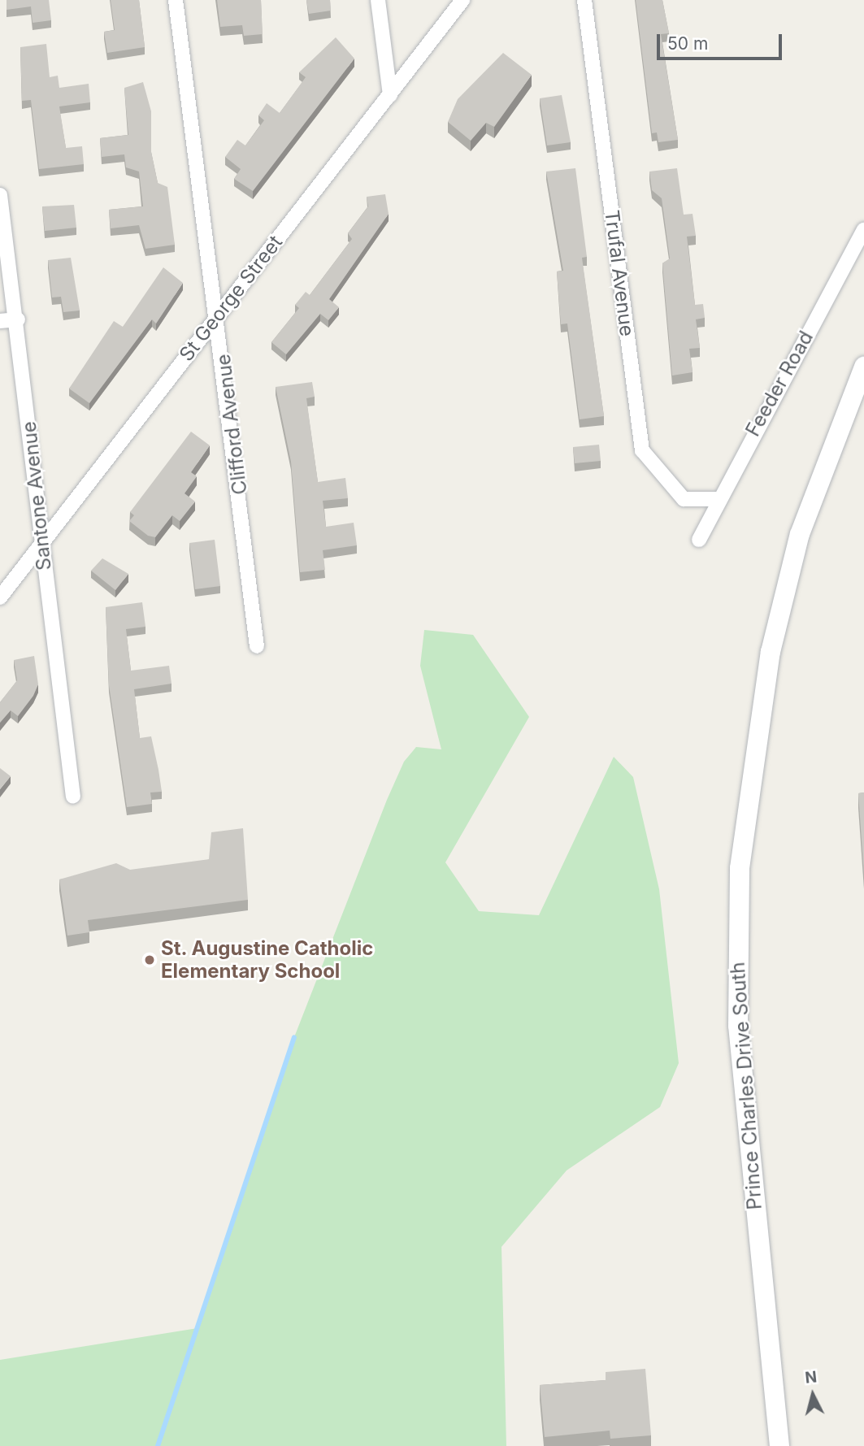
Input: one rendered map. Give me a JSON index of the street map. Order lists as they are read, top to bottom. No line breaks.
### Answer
{"streets":{"main road":["Prince Charles Drive South"],"street":["Trufal Avenue","St George Street","Feeder Road","Clifford Avenue","Santone Avenue"]},"crossings":[["Trufal Avenue","Feeder Road"],["St George Street","Clifford Avenue"],["St George Street","Santone Avenue"]],"places":["St. Augustine Catholic Elementary School"],"scale_bar":"50 m","north":"top"}
